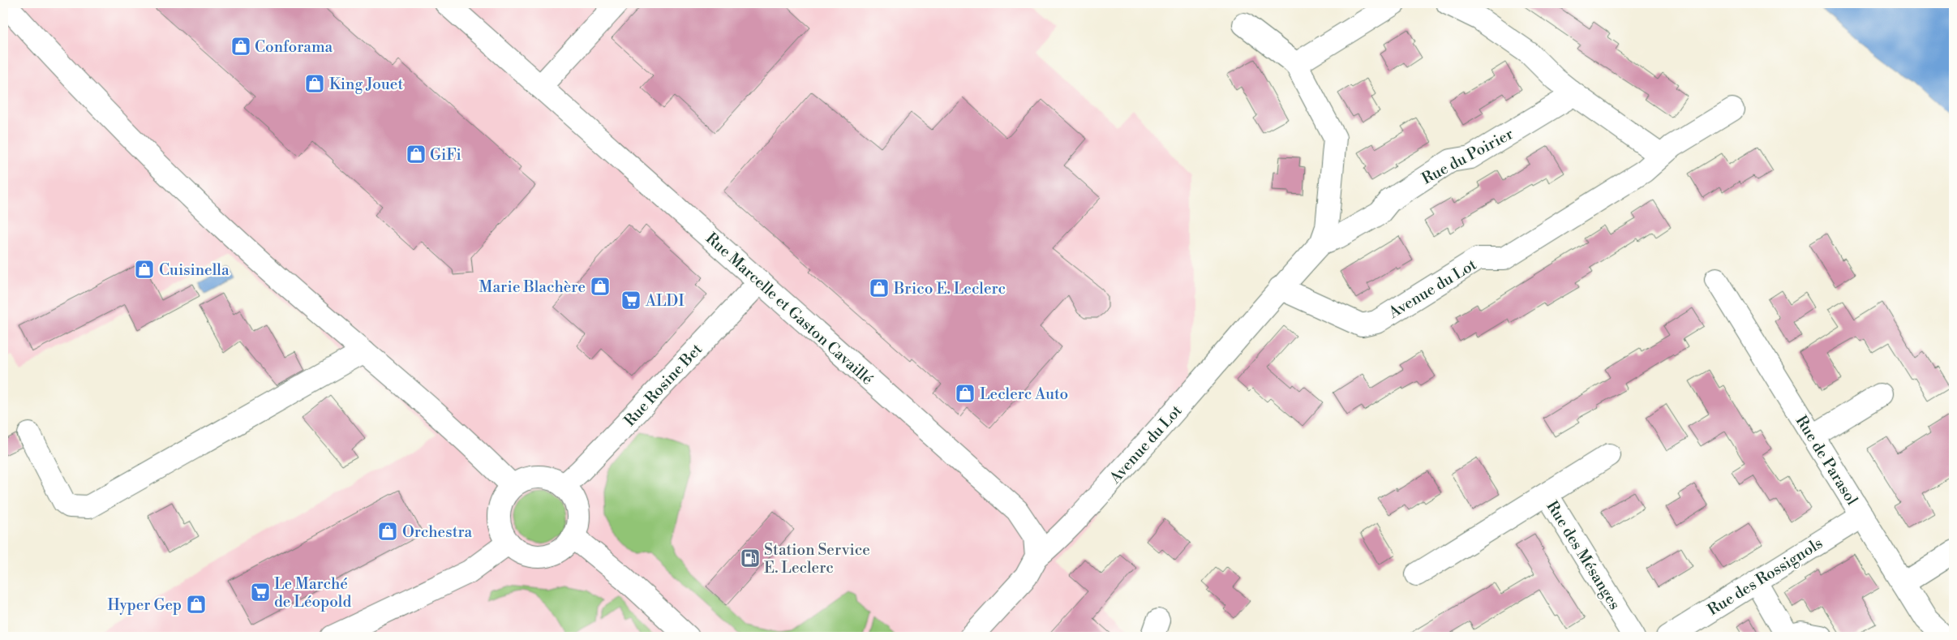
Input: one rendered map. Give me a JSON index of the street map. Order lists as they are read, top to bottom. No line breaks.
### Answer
{"streets":{"street":["Rue du Poirier","Avenue du Lot","Rue Marcelle et Gaston Cavaillé","Rue Rosine Bet","Rue de Parasol","Rue des Mésanges","Rue des Rossignols"]},"crossings":[["Rue du Poirier","Avenue du Lot"],["Avenue du Lot","Rue Marcelle et Gaston Cavaillé"],["Rue Marcelle et Gaston Cavaillé","Rue Rosine Bet"],["Rue de Parasol","Rue des Rossignols"]],"places":{"shop":["Conforama","King Jouet","GiFi","Cuisinella","Marie Blachère","Brico E. Leclerc","Leclerc Auto","Orchestra","Hyper Gep"],"supermarket":["ALDI","Le Marché de Léopold"],"fuel station":["Station Service E. Leclerc"]}}
